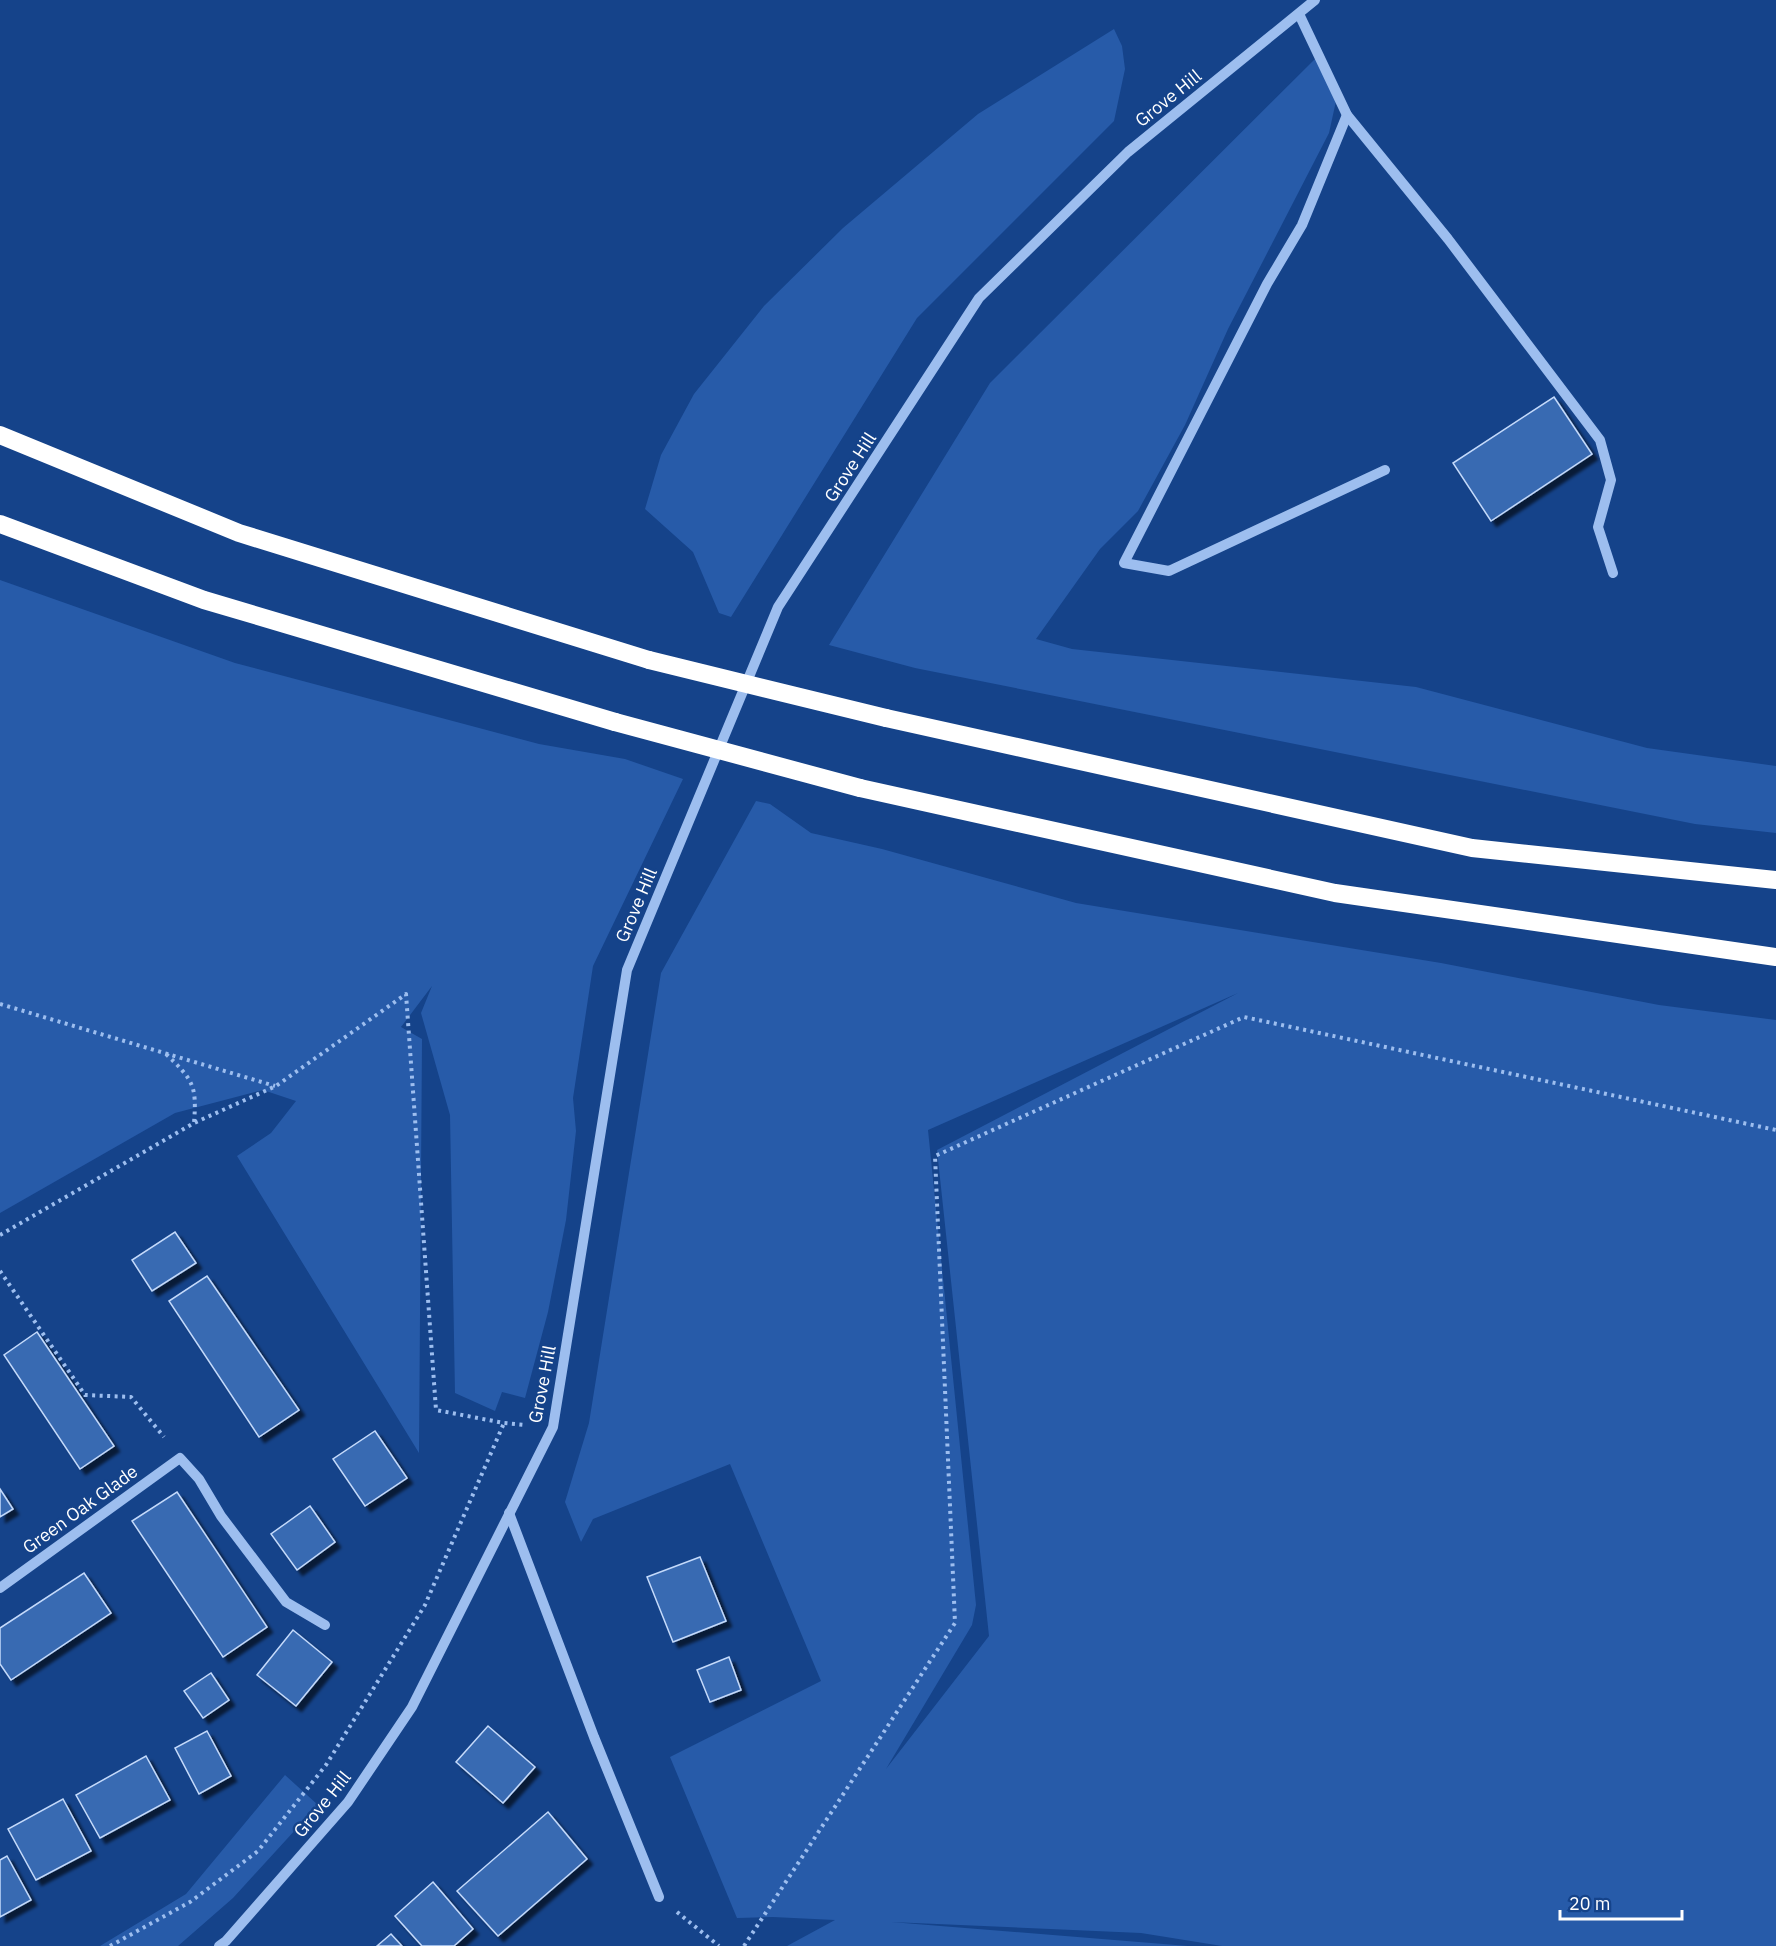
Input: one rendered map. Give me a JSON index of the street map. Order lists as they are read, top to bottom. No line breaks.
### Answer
{"streets":{"street":["Grove Hill","Green Oak Glade"]},"scale_bar":"20 m"}
